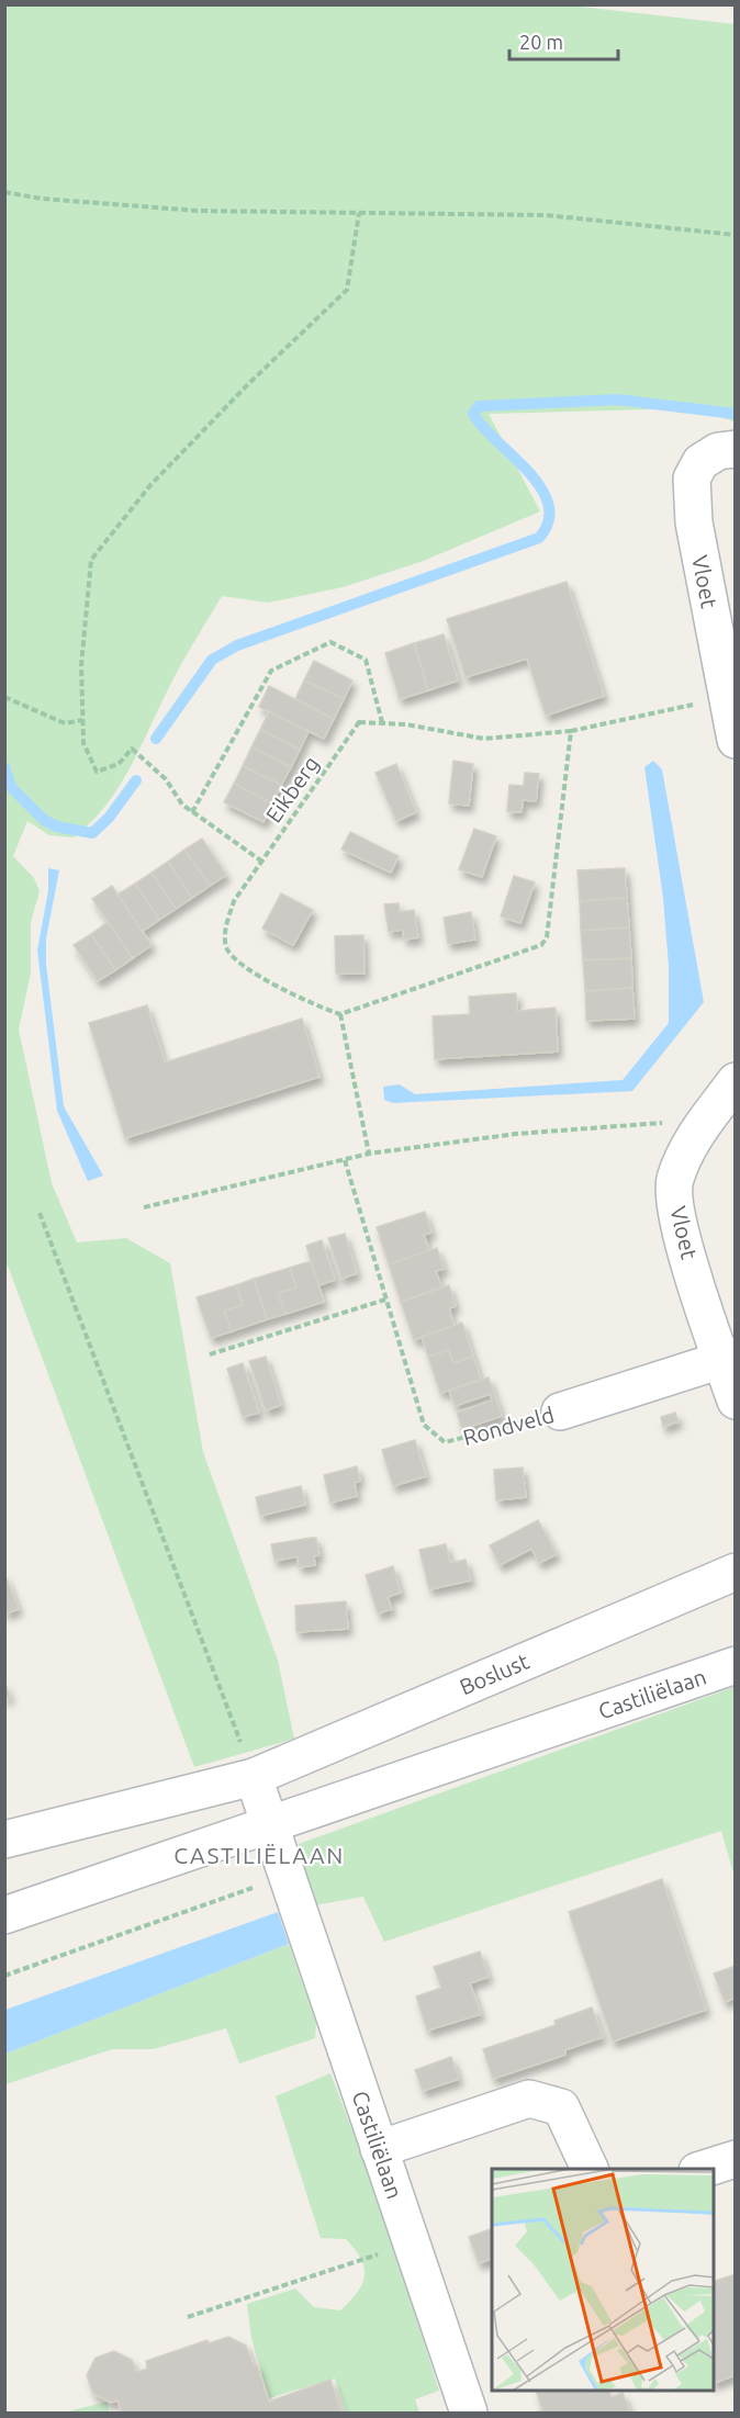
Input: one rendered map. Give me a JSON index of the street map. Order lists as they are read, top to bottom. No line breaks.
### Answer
{"streets":{"street":["Vloet","Rondveld","Boslust","Castiliëlaan"],"path":["Eikberg"]},"crossings":[["Vloet","Eikberg"],["Vloet","Rondveld"],["Boslust","Castiliëlaan"]],"districts":["CASTILIËLAAN"],"scale_bar":"20 m"}
